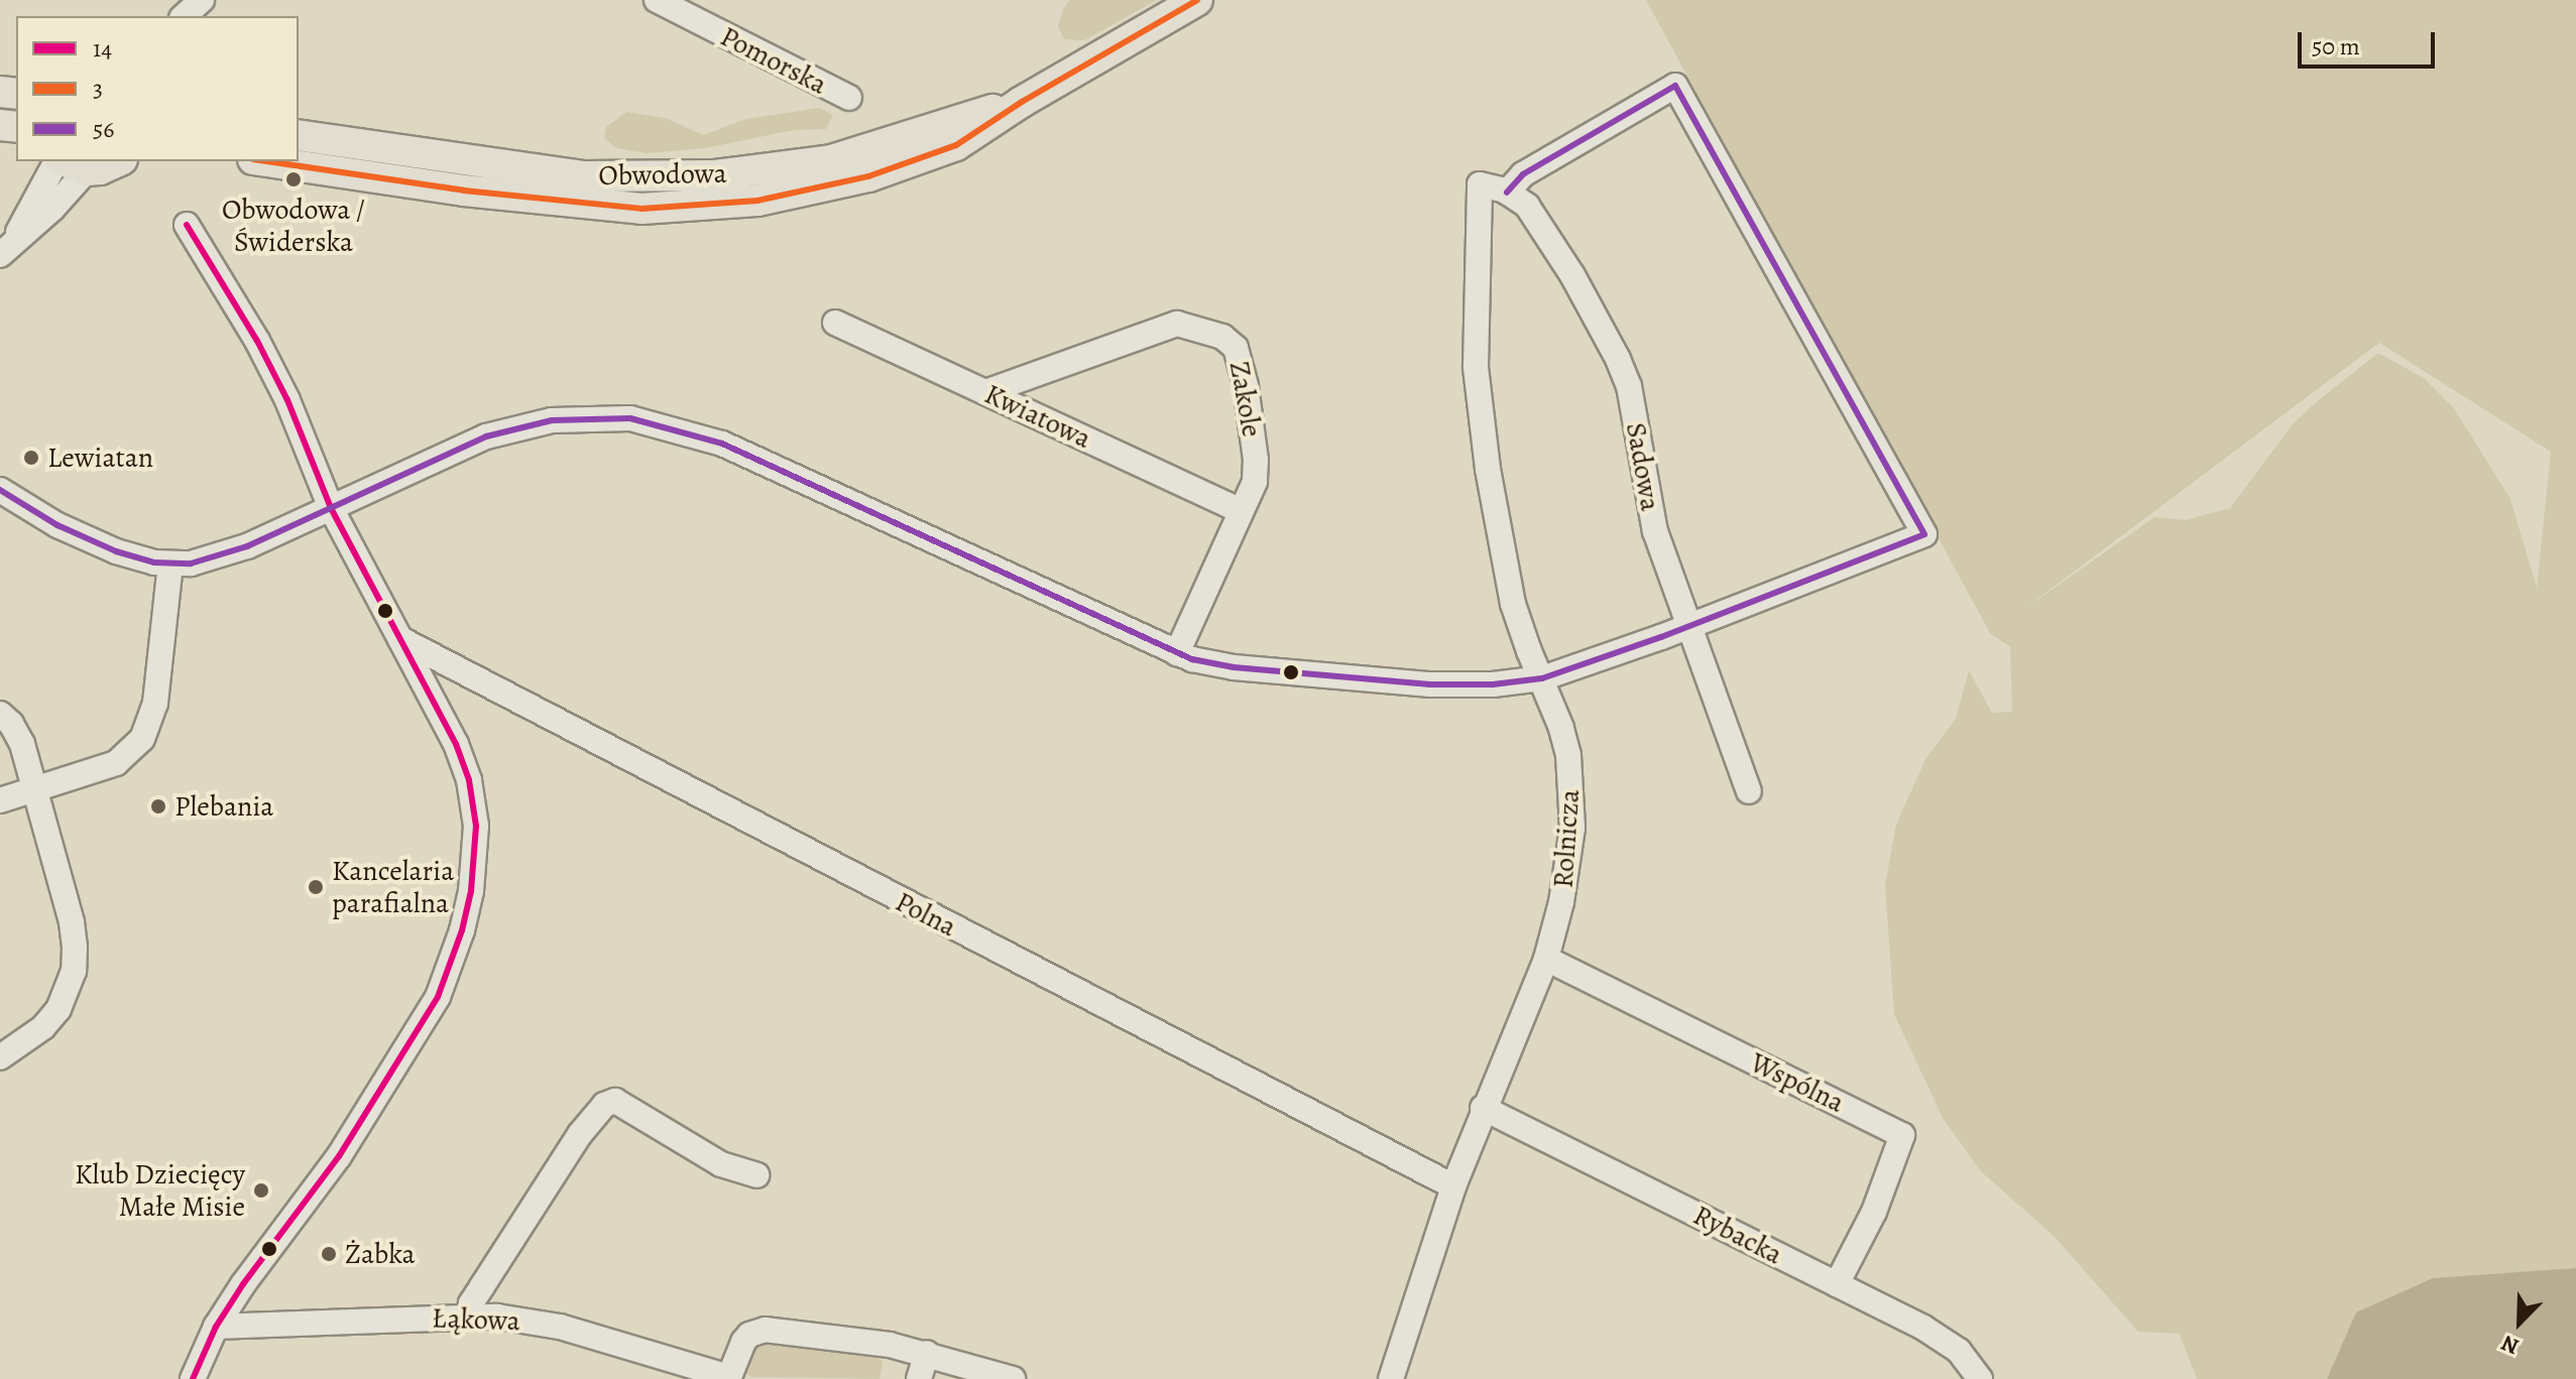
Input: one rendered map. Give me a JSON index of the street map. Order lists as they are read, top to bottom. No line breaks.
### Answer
{"streets":{"main road":["Obwodowa"],"street":["Pomorska","Zakole","Kwiatowa","Sadowa","Rolnicza","Polna","Wspólna","Rybacka","Łąkowa"]},"crossings":[["Zakole","Kwiatowa"],["Sadowa","Rolnicza"],["Rolnicza","Polna"],["Rolnicza","Wspólna"],["Rolnicza","Rybacka"],["Wspólna","Rybacka"]],"places":["Obwodowa / Świderska","Lewiatan","Plebania","Kancelaria parafialna","Klub Dziecięcy Małe Misie","Żabka"],"lines":["transit line 3","transit line 56","transit line 14"],"legend":["14","3","56"],"scale_bar":"50 m","north":"bottom left"}
